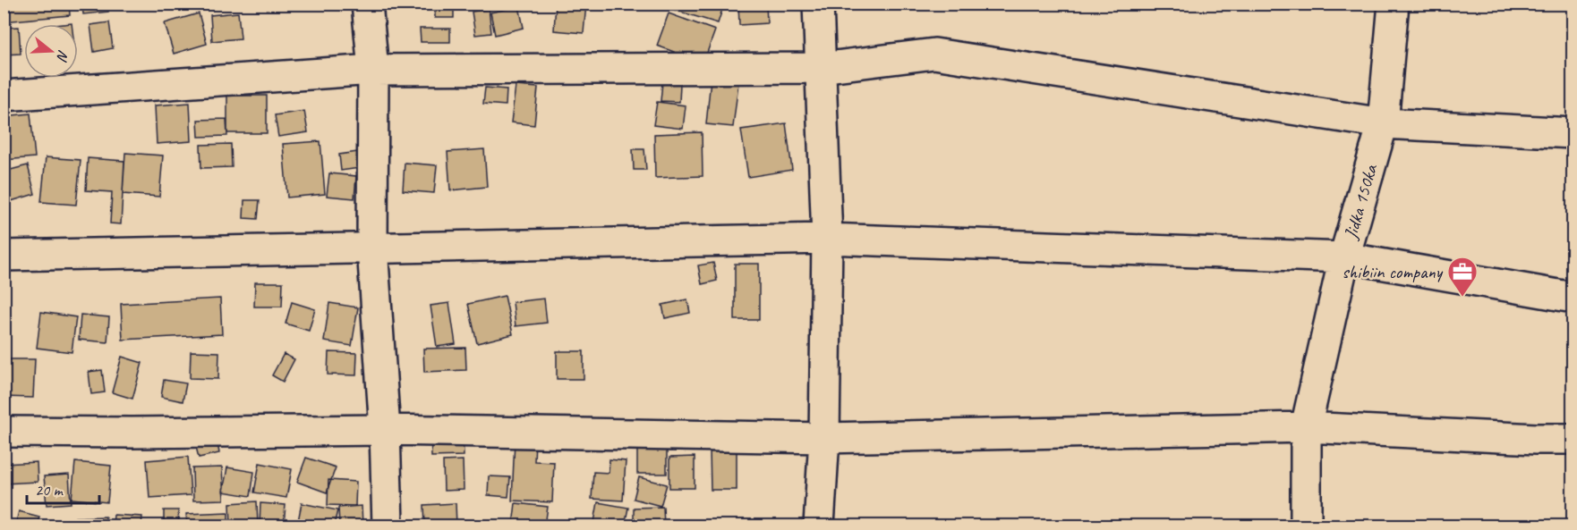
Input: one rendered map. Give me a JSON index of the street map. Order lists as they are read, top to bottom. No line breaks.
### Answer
{"streets":{"street":["Jidka 150ka"]},"places":{"office":["shibiin company"]},"scale_bar":"20 m","north":"right"}
